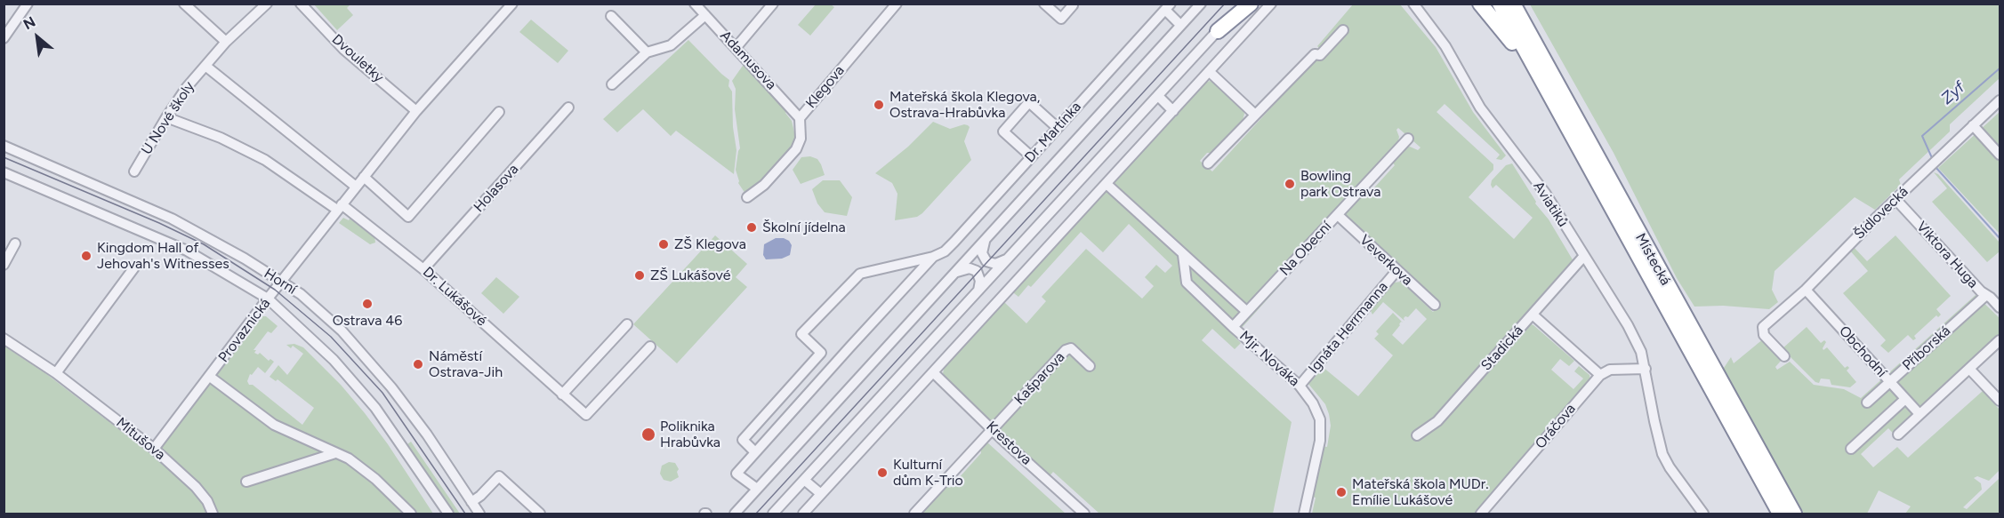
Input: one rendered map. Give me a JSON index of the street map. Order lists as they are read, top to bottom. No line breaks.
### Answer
{"streets":{"highway":["Místecká"],"street":["Dvouletky","Adamusova","Klegova","U Nové školy","Dr. Martínka","Holasova","Aviatiků","Šídlovecká","Na Obecní","Viktora Huga","Veverkova","Horní","Dr. Lukášové","Ignáta Herrmanna","Provaznická","Stadická","Příborská","Obchodní","Mjr. Nováka","Kašparova","Oráčova","Mitušova","Krestova"]},"crossings":[["Dvouletky","Provaznická"],["Adamusova","Klegova"],["U Nové školy","Dr. Lukášové"],["U Nové školy","Provaznická"],["Holasova","Dr. Lukášové"],["Aviatiků","Stadická"],["Šídlovecká","Viktora Huga"],["Šídlovecká","Obchodní"],["Na Obecní","Veverkova"],["Na Obecní","Mjr. Nováka"],["Viktora Huga","Příborská"],["Veverkova","Ignáta Herrmanna"],["Horní","Provaznická"],["Dr. Lukášové","Provaznická"],["Ignáta Herrmanna","Mjr. Nováka"],["Provaznická","Mitušova"],["Příborská","Obchodní"],["Kašparova","Krestova"]],"water":["Zyf"],"places":["Mateřská škola Klegova, Ostrava-Hrabůvka","Bowling park Ostrava","Školní jídelna","ZŠ Klegova","Kingdom Hall of Jehovah's Witnesses","ZŠ Lukášové","Ostrava 46","Náměstí Ostrava-Jih","Poliknika Hrabůvka","Kulturní dům K-Trio","Mateřská škola MUDr. Emílie Lukášové"],"north":"top left"}
